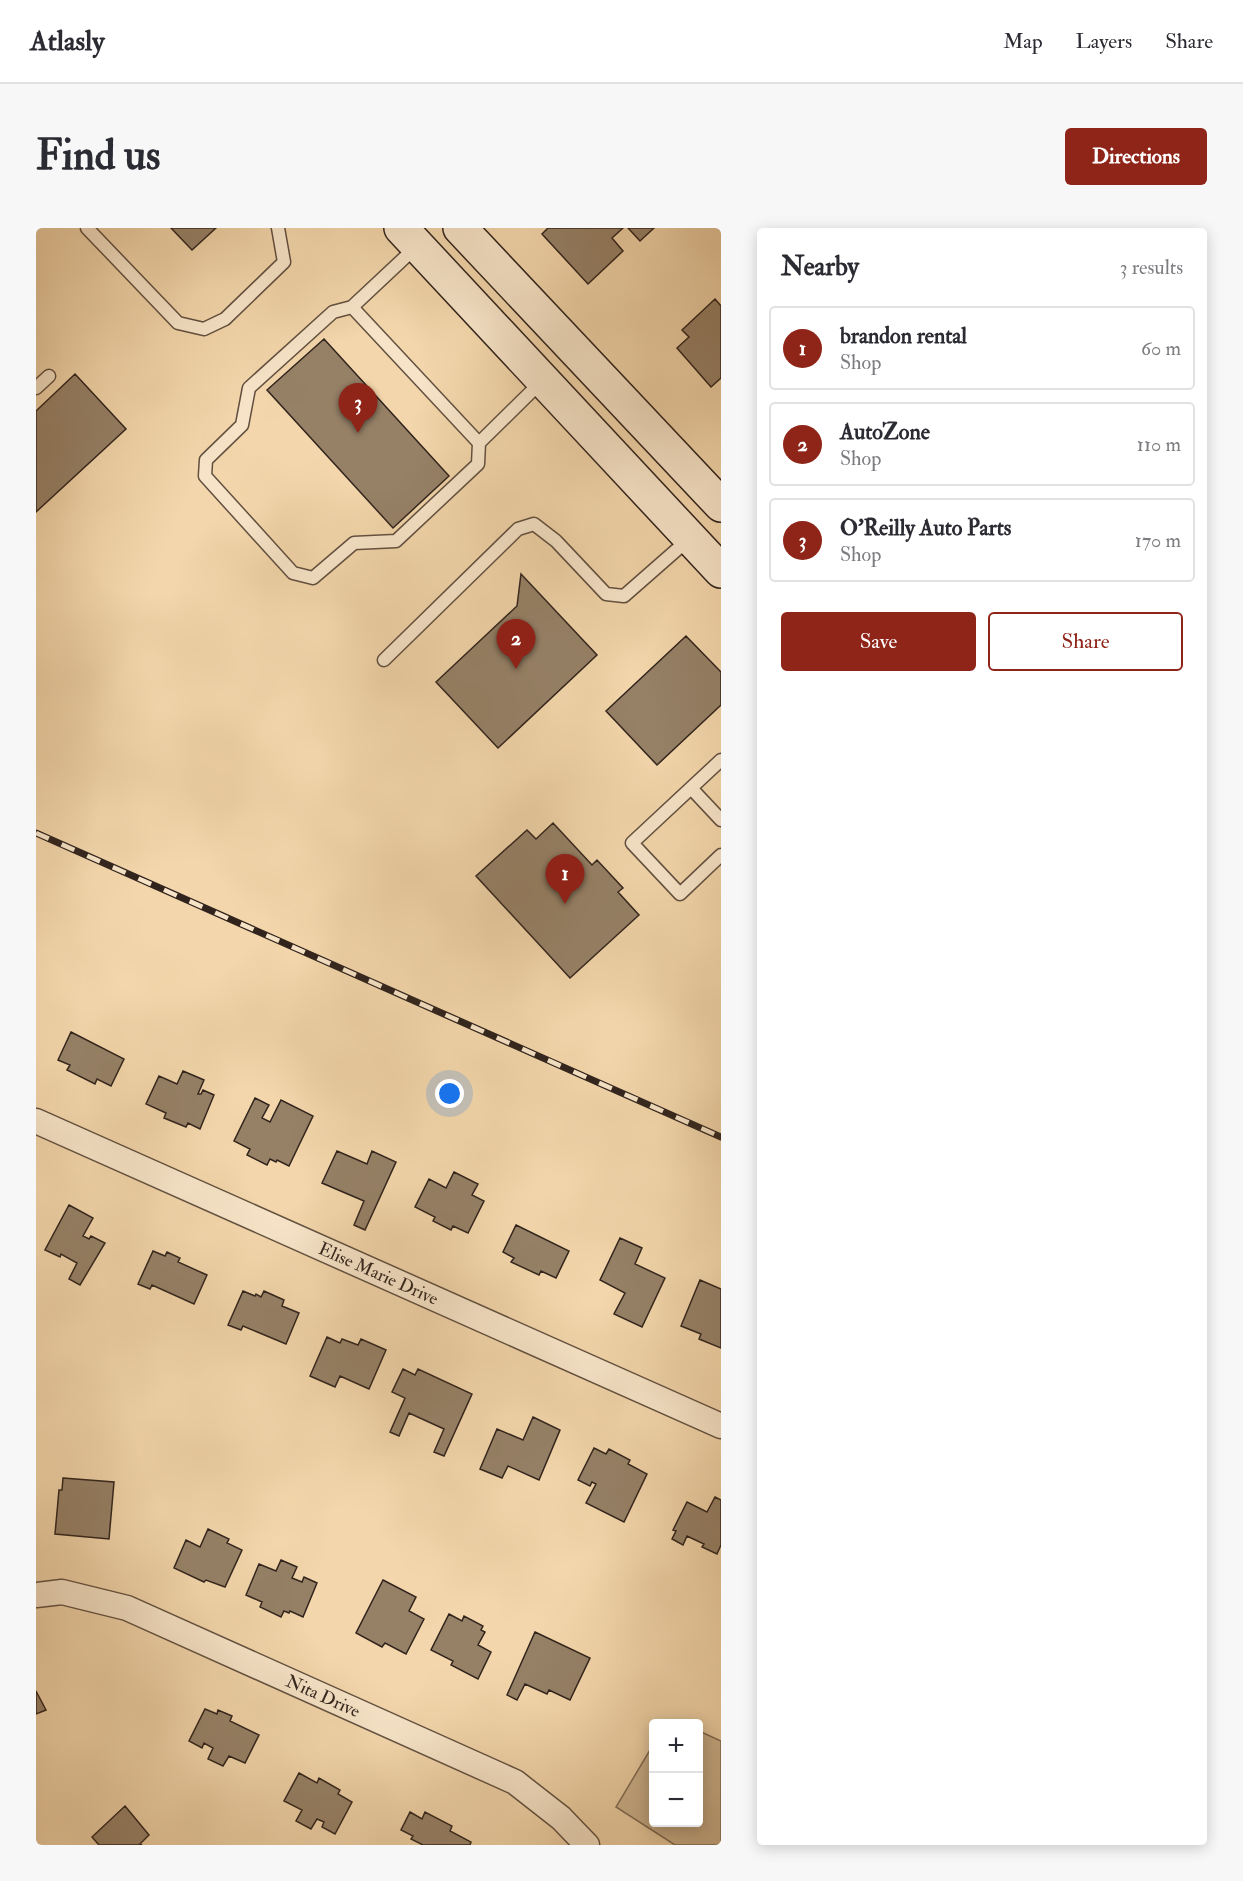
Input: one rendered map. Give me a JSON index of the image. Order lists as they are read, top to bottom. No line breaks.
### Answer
{"streets":{"street":["Elise Marie Drive","Nita Drive"]},"page":{"header":"Atlasly","nav":["Map","Layers","Share"],"buttons":["Directions",["Save","Share"]],"title":"Find us","heading":["Nearby","3 results"],"list":[{"mark":"1","name":"brandon rental","note":"Shop","value":"60 m"},{"mark":"2","name":"AutoZone","note":"Shop","value":"110 m"},{"mark":"3","name":"O'Reilly Auto Parts","note":"Shop","value":"170 m"}],"pins":["3","2","1"],"map_buttons":["+","−"]}}
